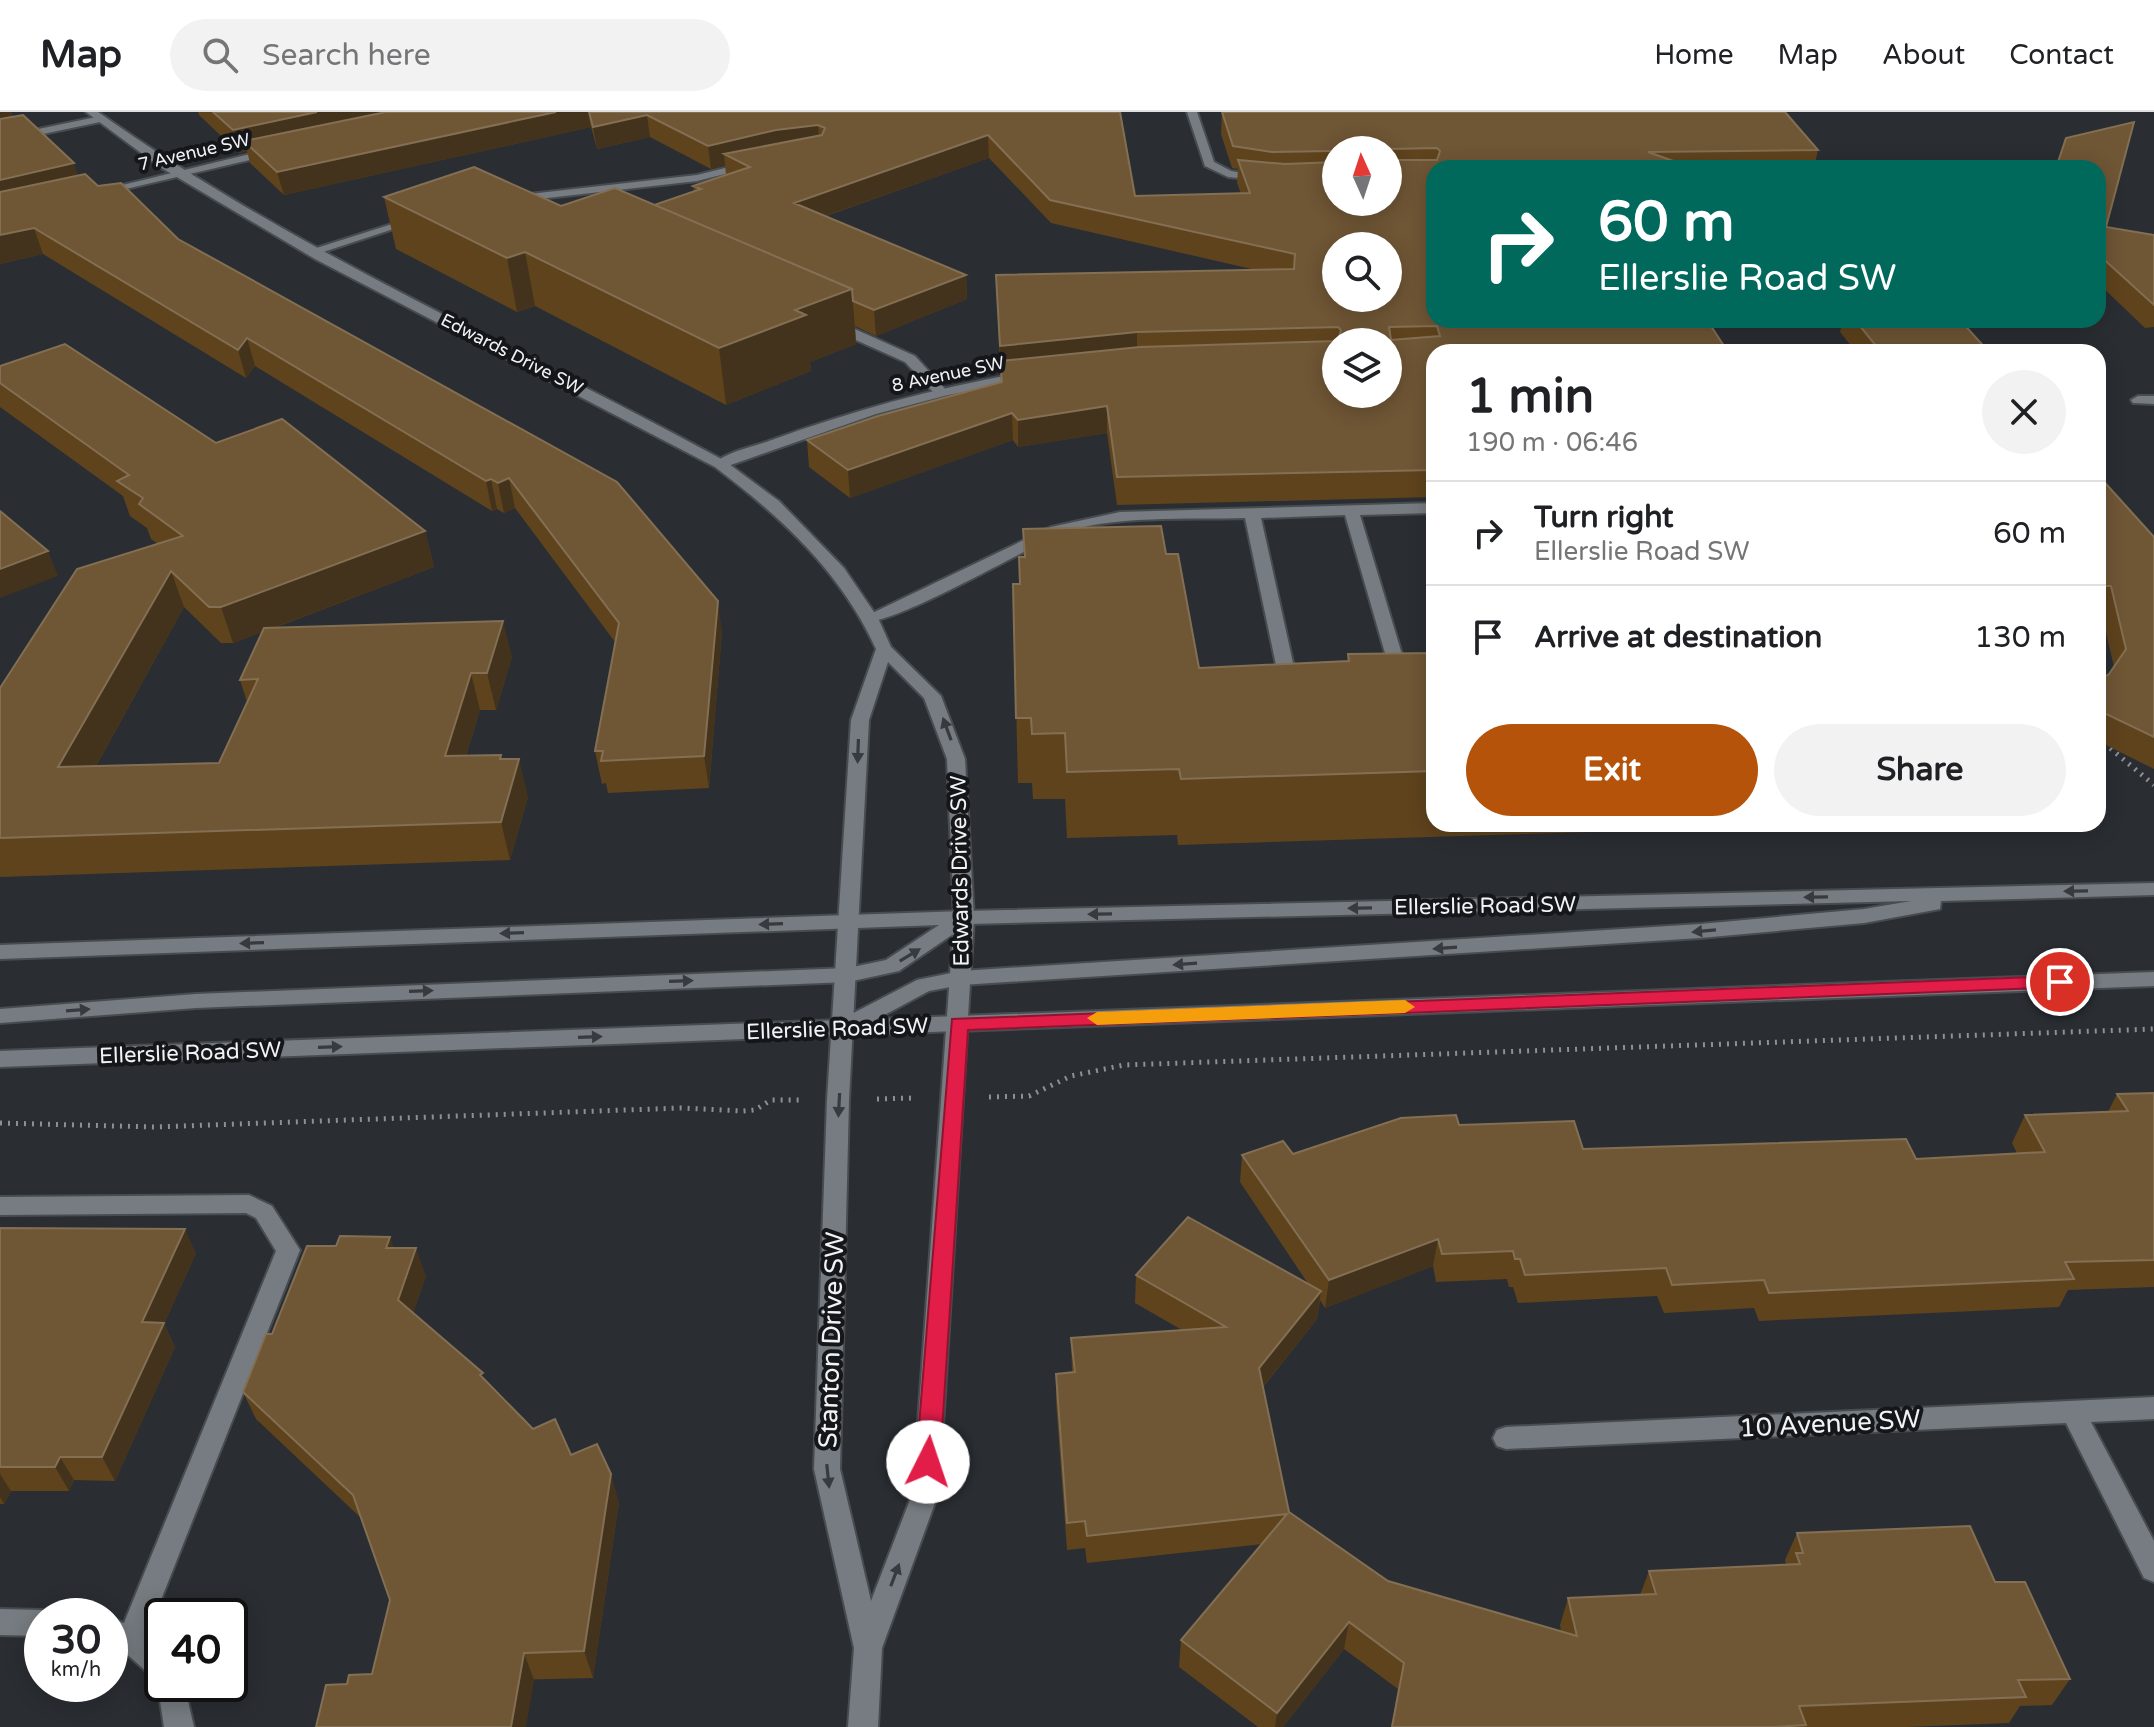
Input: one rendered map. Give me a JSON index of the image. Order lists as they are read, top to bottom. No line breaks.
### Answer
{"streets":{"street":["7 Avenue SW","Edwards Drive SW","8 Avenue SW","Ellerslie Road SW","Stanton Drive SW","10 Avenue SW"]},"crossings":[["7 Avenue SW","Edwards Drive SW"],["Edwards Drive SW","8 Avenue SW"],["Edwards Drive SW","Ellerslie Road SW"],["Edwards Drive SW","Stanton Drive SW"],["Ellerslie Road SW","Stanton Drive SW"]],"north":"top","page":{"header":"Map","search":"Search here","nav":["Home","Map","About","Contact"],"turn":["60 m","Ellerslie Road SW"],"heading":["1 min","190 m · 06:46"],"list":[{"name":"Turn right","note":"Ellerslie Road SW","value":"60 m"},{"name":"Arrive at destination","value":"130 m"}],"buttons":["Exit","Share"],"speed":"30 km/h","limit":"40"}}
